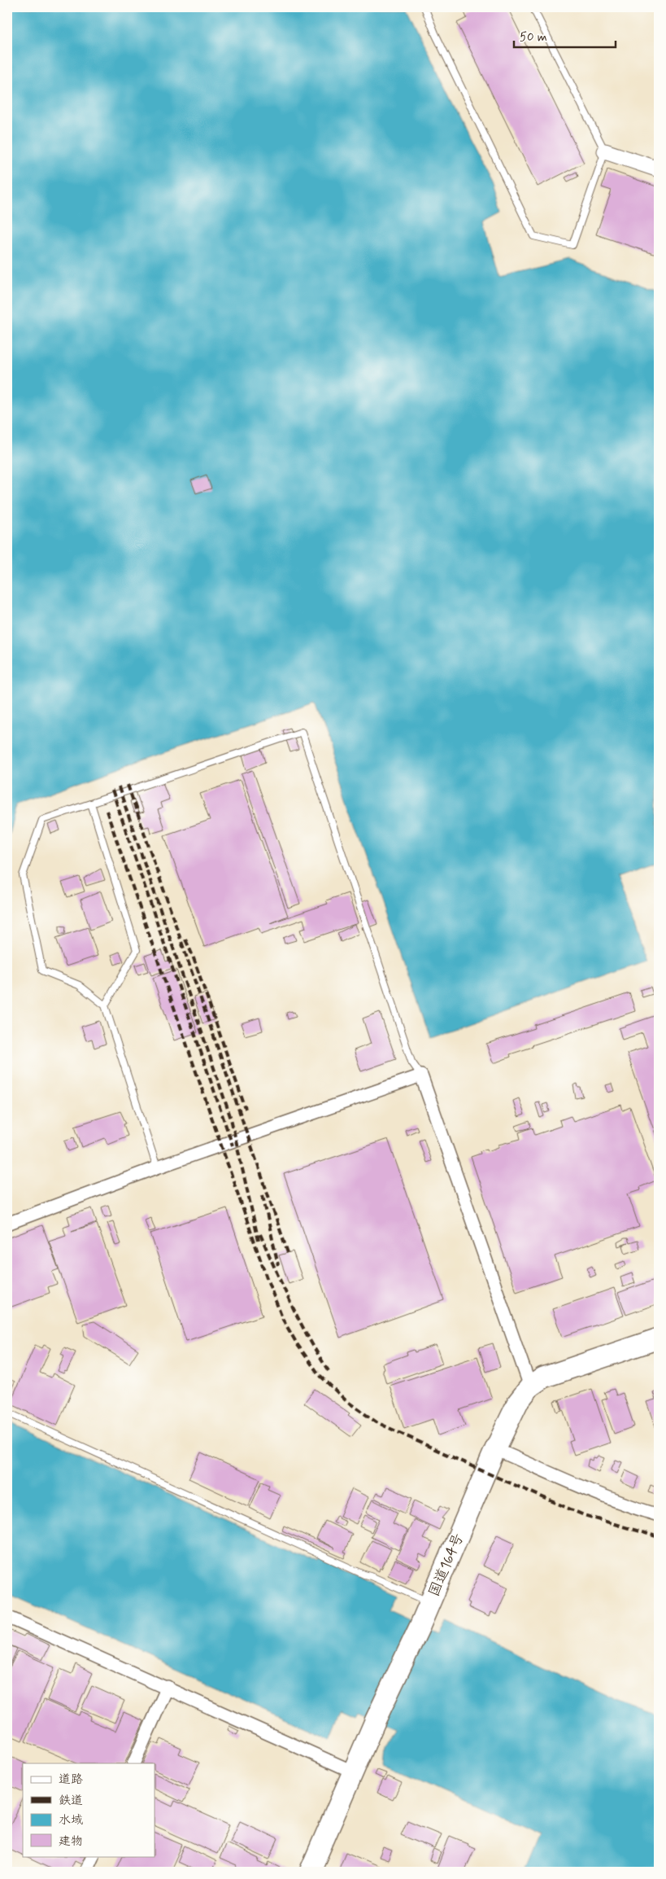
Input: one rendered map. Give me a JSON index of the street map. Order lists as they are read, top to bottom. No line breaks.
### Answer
{"streets":{"highway":["国道164号"]},"legend":["道路","鉄道","水域","建物"],"scale_bar":"50 m"}
